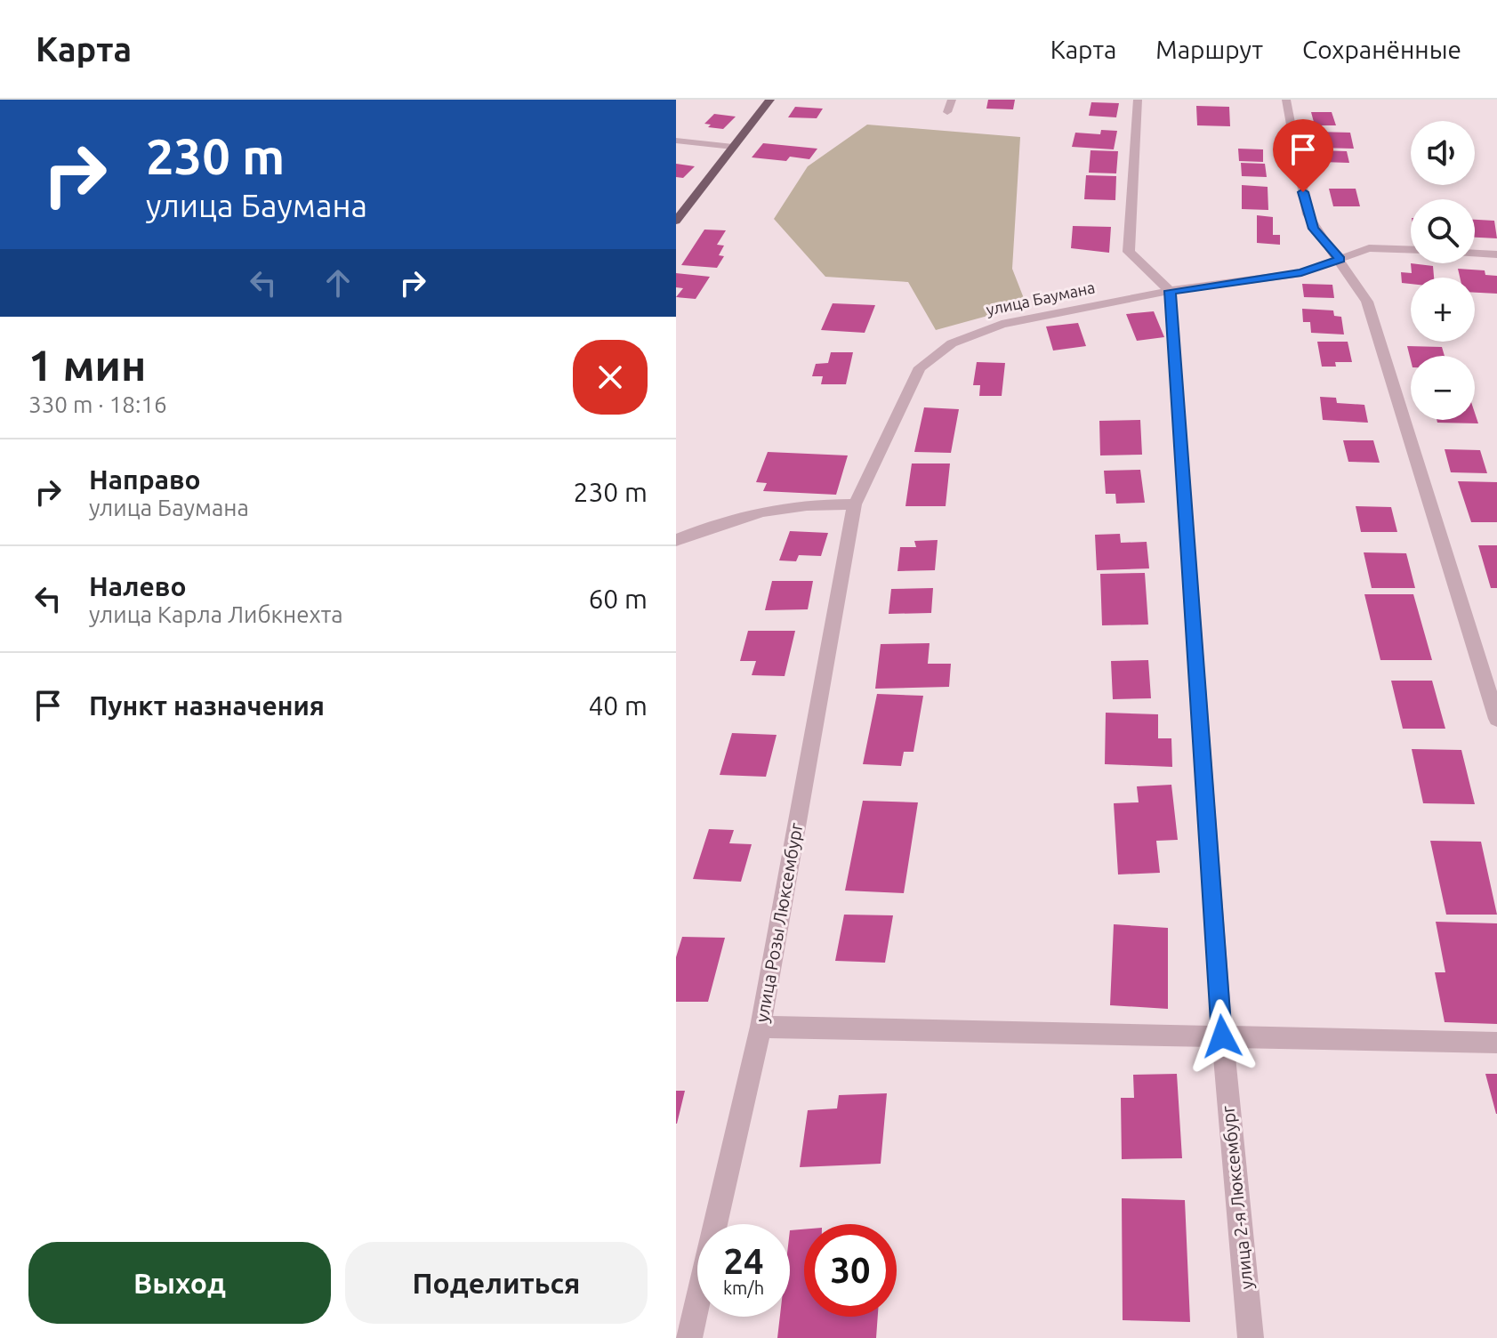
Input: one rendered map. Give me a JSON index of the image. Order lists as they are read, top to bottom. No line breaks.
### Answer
{"streets":{"street":["улица Баумана","улица Розы Люксембург","улица 2-я Люксембург"]},"crossings":[["улица Баумана","улица Розы Люксембург"],["улица Баумана","улица 2-я Люксембург"]],"page":{"header":"Карта","nav":["Карта","Маршрут","Сохранённые"],"turn":["230 m","улица Баумана"],"map_buttons":["+","−"],"heading":["1 мин","330 m · 18:16"],"list":[{"name":"Направо","note":"улица Баумана","value":"230 m"},{"name":"Налево","note":"улица Карла Либкнехта","value":"60 m"},{"name":"Пункт назначения","value":"40 m"}],"speed":"24 km/h","limit":"30","buttons":["Выход","Поделиться"]}}
